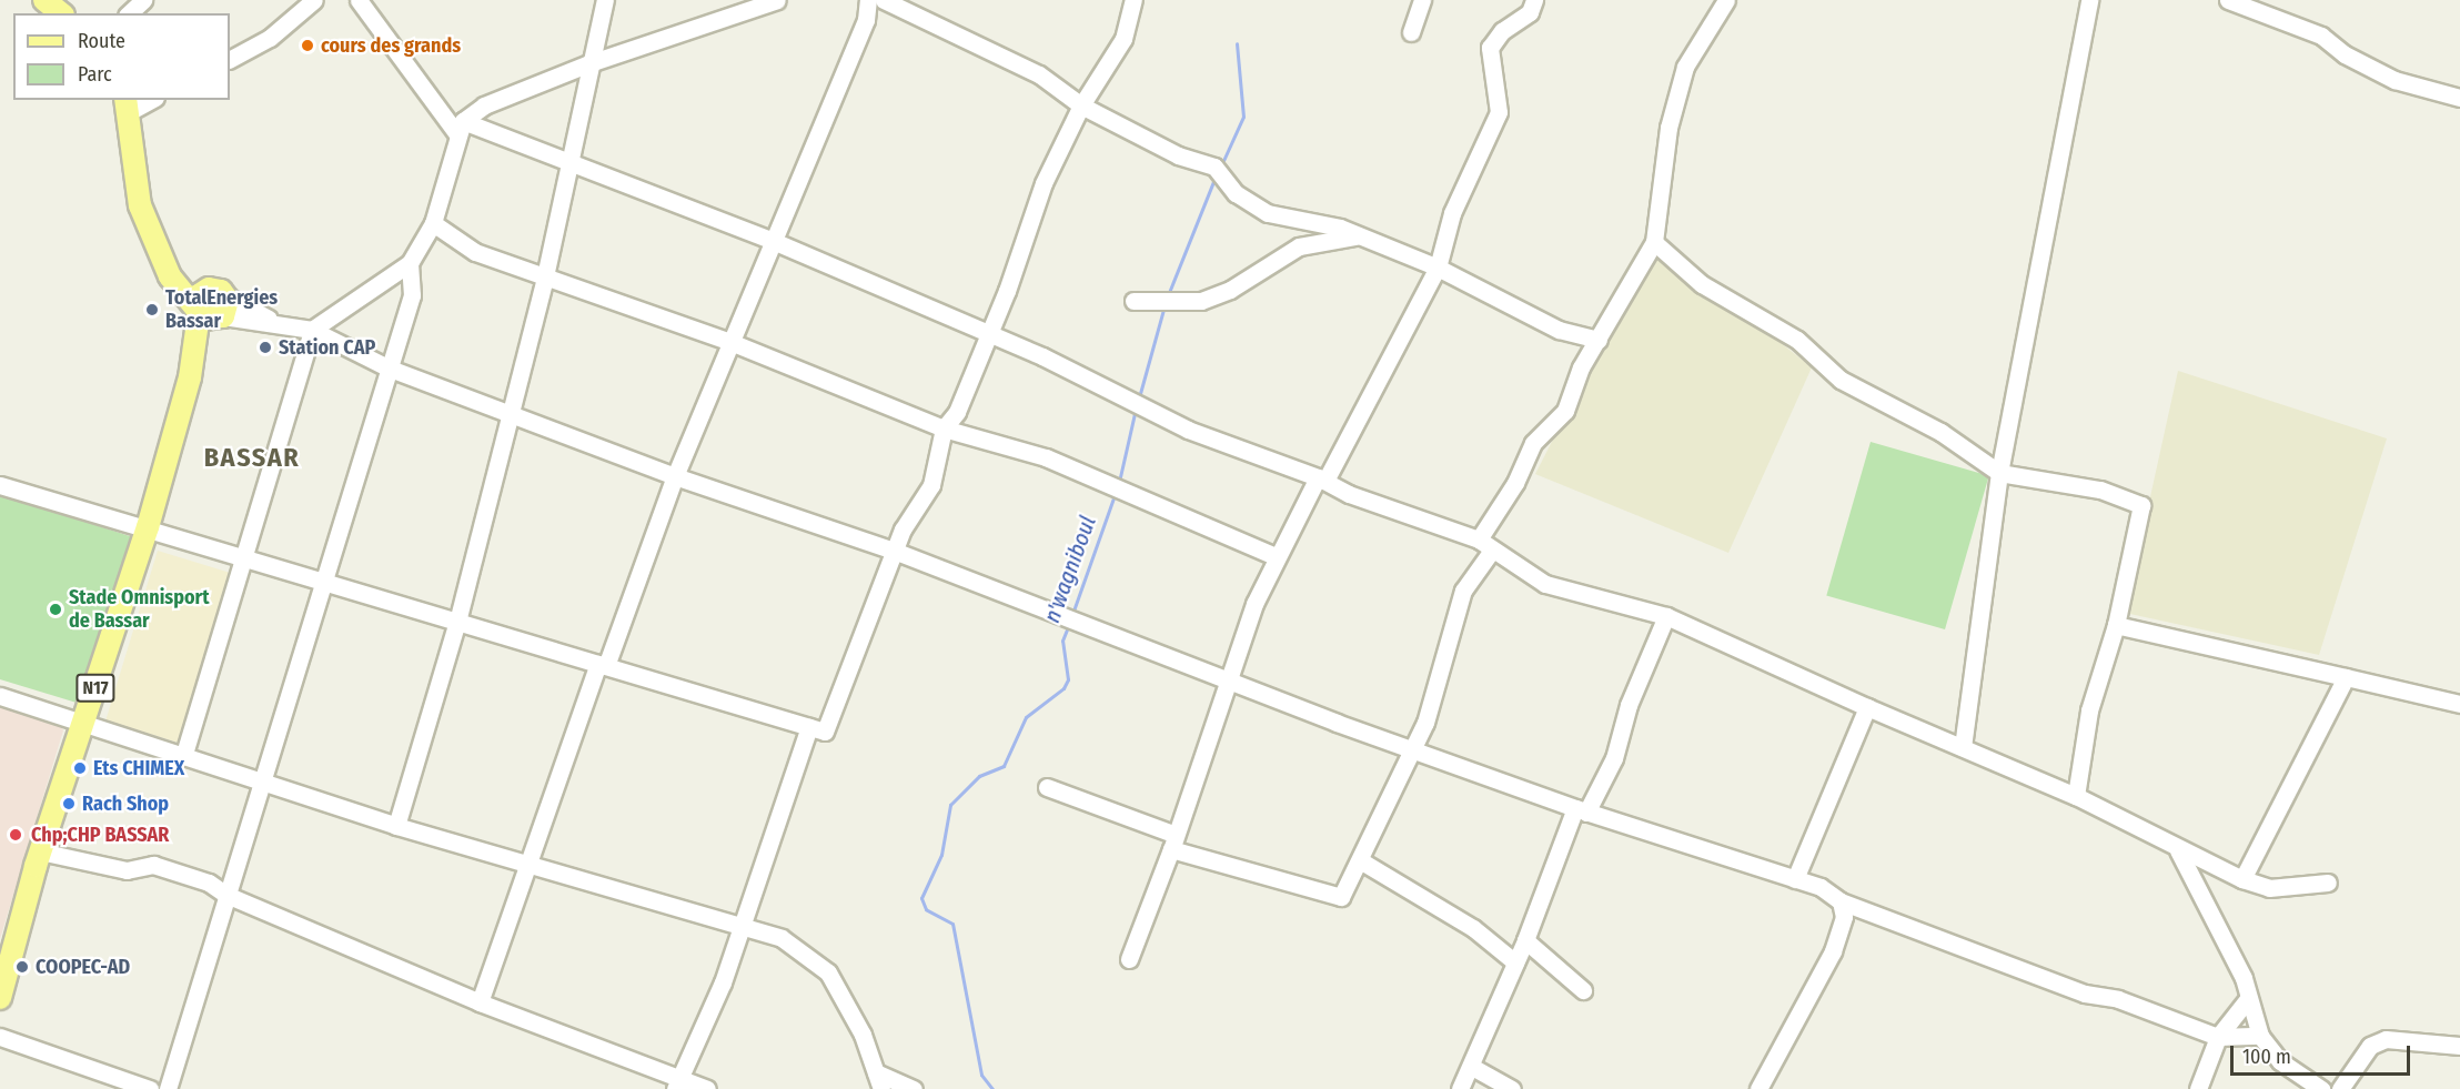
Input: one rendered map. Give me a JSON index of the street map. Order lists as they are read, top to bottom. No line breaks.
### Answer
{"streets":{"main road":["N17"]},"districts":["BASSAR"],"water":["n'wagniboul"],"places":["cours des grands","TotalEnergies Bassar","Station CAP","Stade Omnisport de Bassar","Ets CHIMEX","Rach Shop","Chp;CHP BASSAR","COOPEC-AD"],"legend":["Route","Parc"],"scale_bar":"100 m"}
